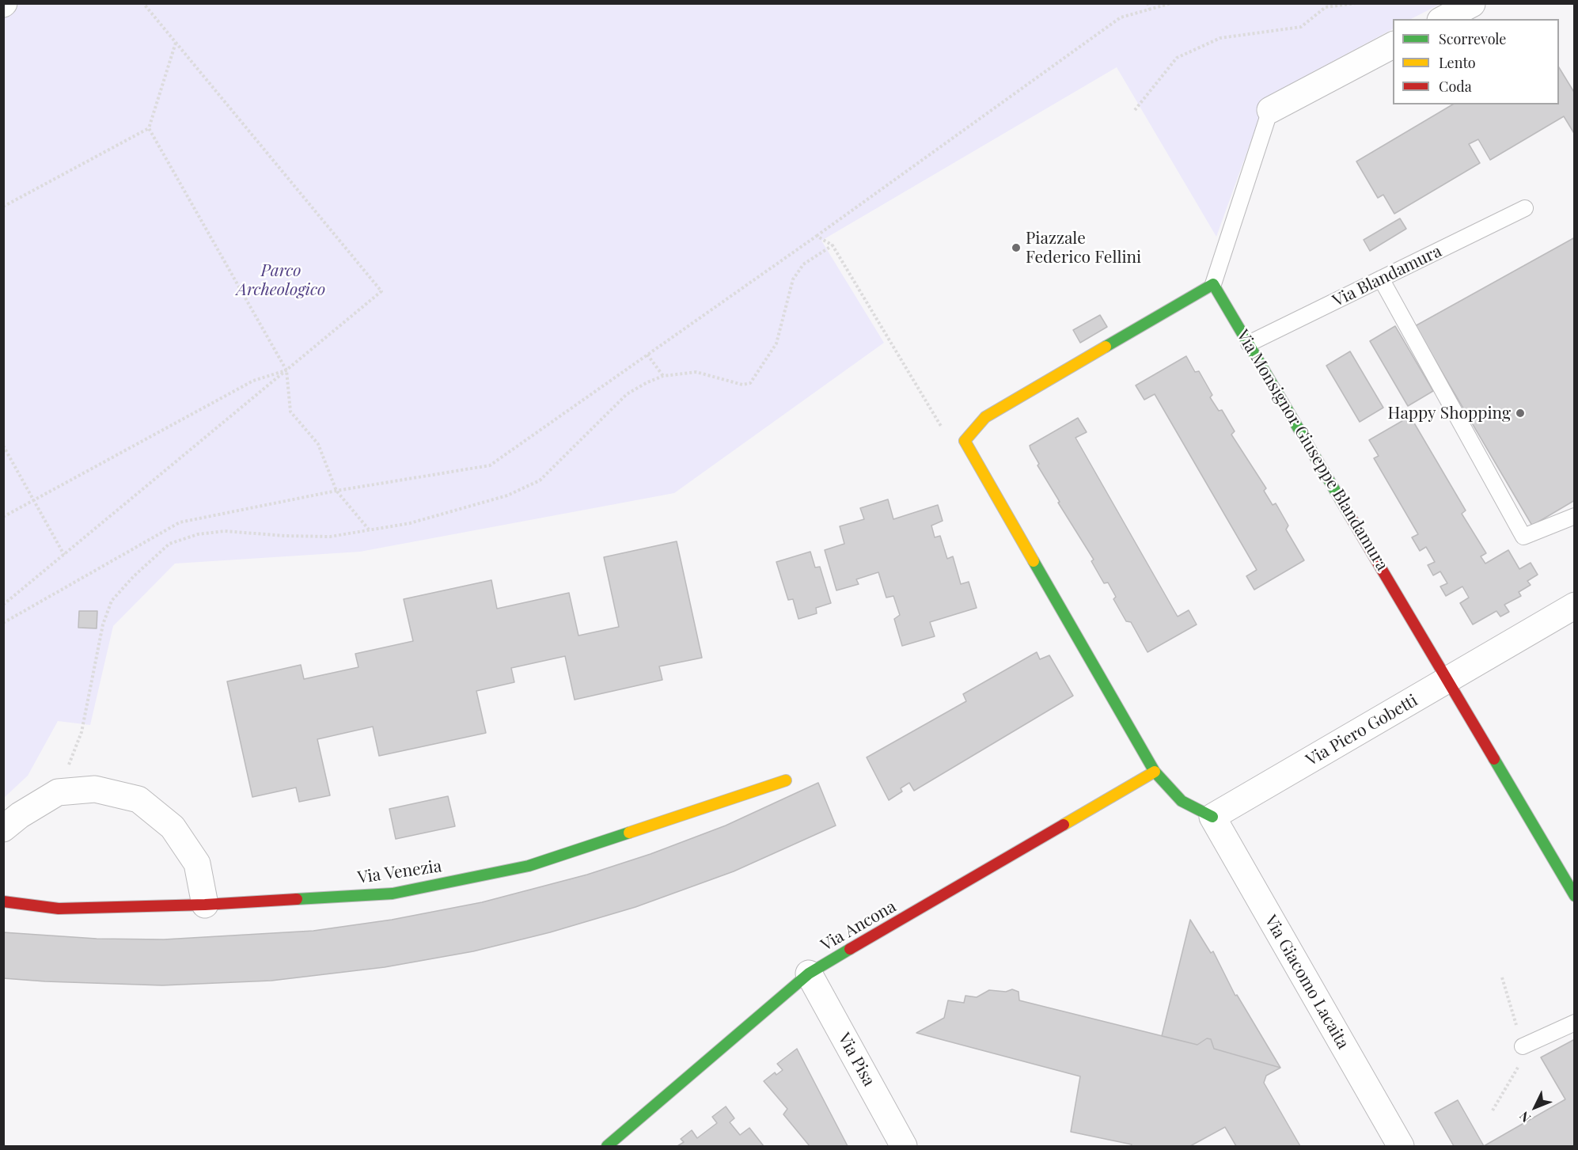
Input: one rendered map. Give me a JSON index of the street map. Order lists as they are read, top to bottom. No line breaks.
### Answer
{"streets":{"street":["Via Monsignor Giuseppe Blandamura","Via Piero Gobetti","Via Venezia","Via Ancona","Via Giacomo Lacaita","Via Pisa"],"lane":["Via Blandamura"]},"crossings":[["Via Blandamura","Via Monsignor Giuseppe Blandamura"],["Via Monsignor Giuseppe Blandamura","Via Piero Gobetti"],["Via Piero Gobetti","Via Giacomo Lacaita"],["Via Ancona","Via Pisa"]],"parks":["Parco Archeologico"],"places":["Piazzale Federico Fellini","Happy Shopping"],"legend":["Scorrevole","Lento","Coda"],"north":"bottom left"}
